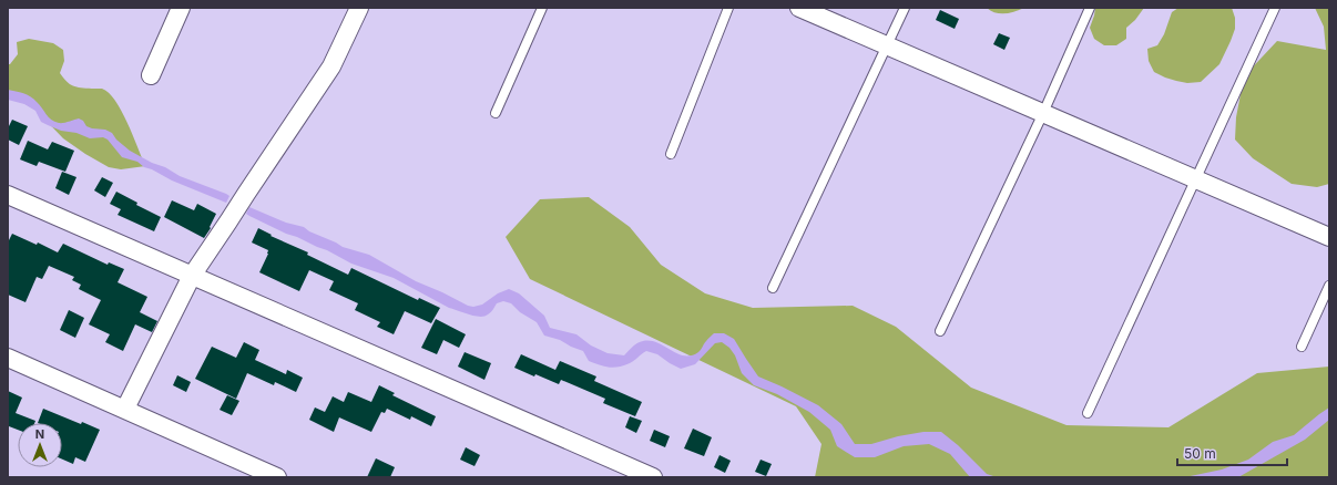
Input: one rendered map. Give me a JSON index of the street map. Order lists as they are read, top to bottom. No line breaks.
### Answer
{"scale_bar":"50 m","north":"top"}
